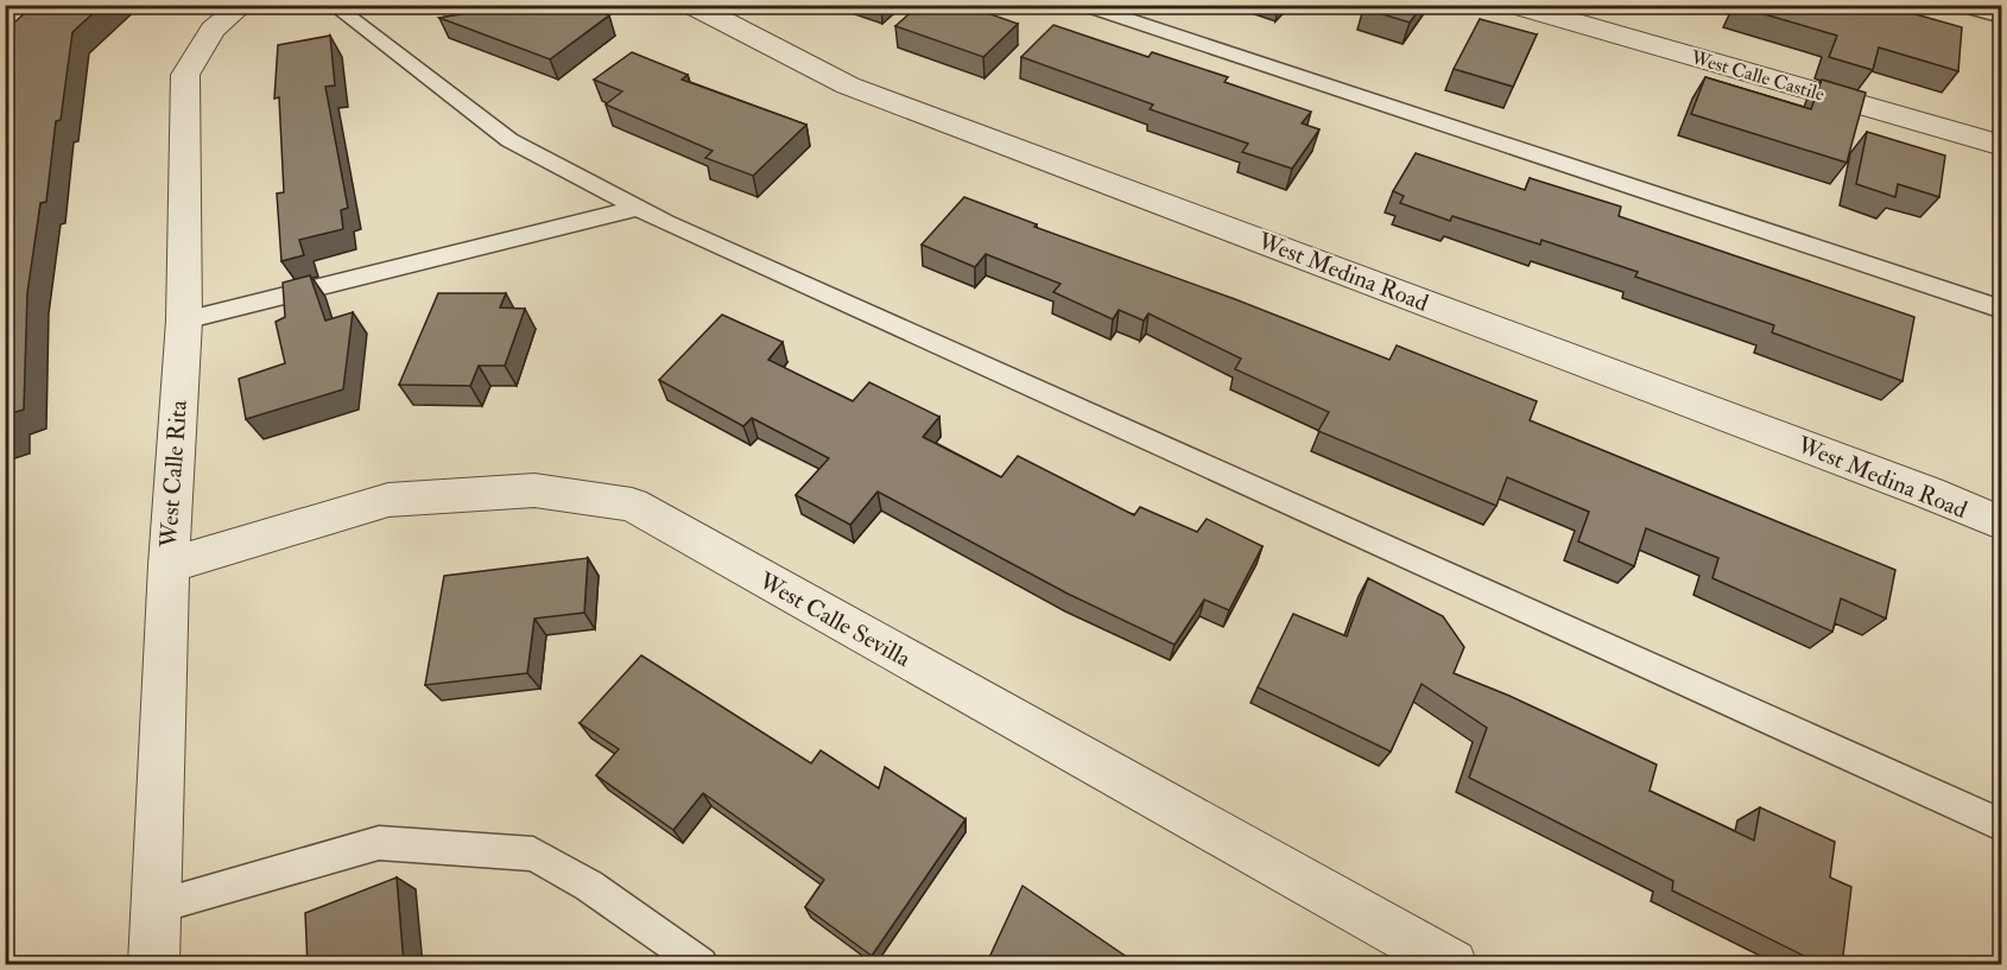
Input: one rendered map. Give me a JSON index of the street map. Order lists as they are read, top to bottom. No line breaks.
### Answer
{"streets":{"street":["West Calle Castile","West Medina Road","West Calle Rita","West Calle Sevilla"]},"crossings":[["West Calle Rita","West Calle Sevilla"]]}
